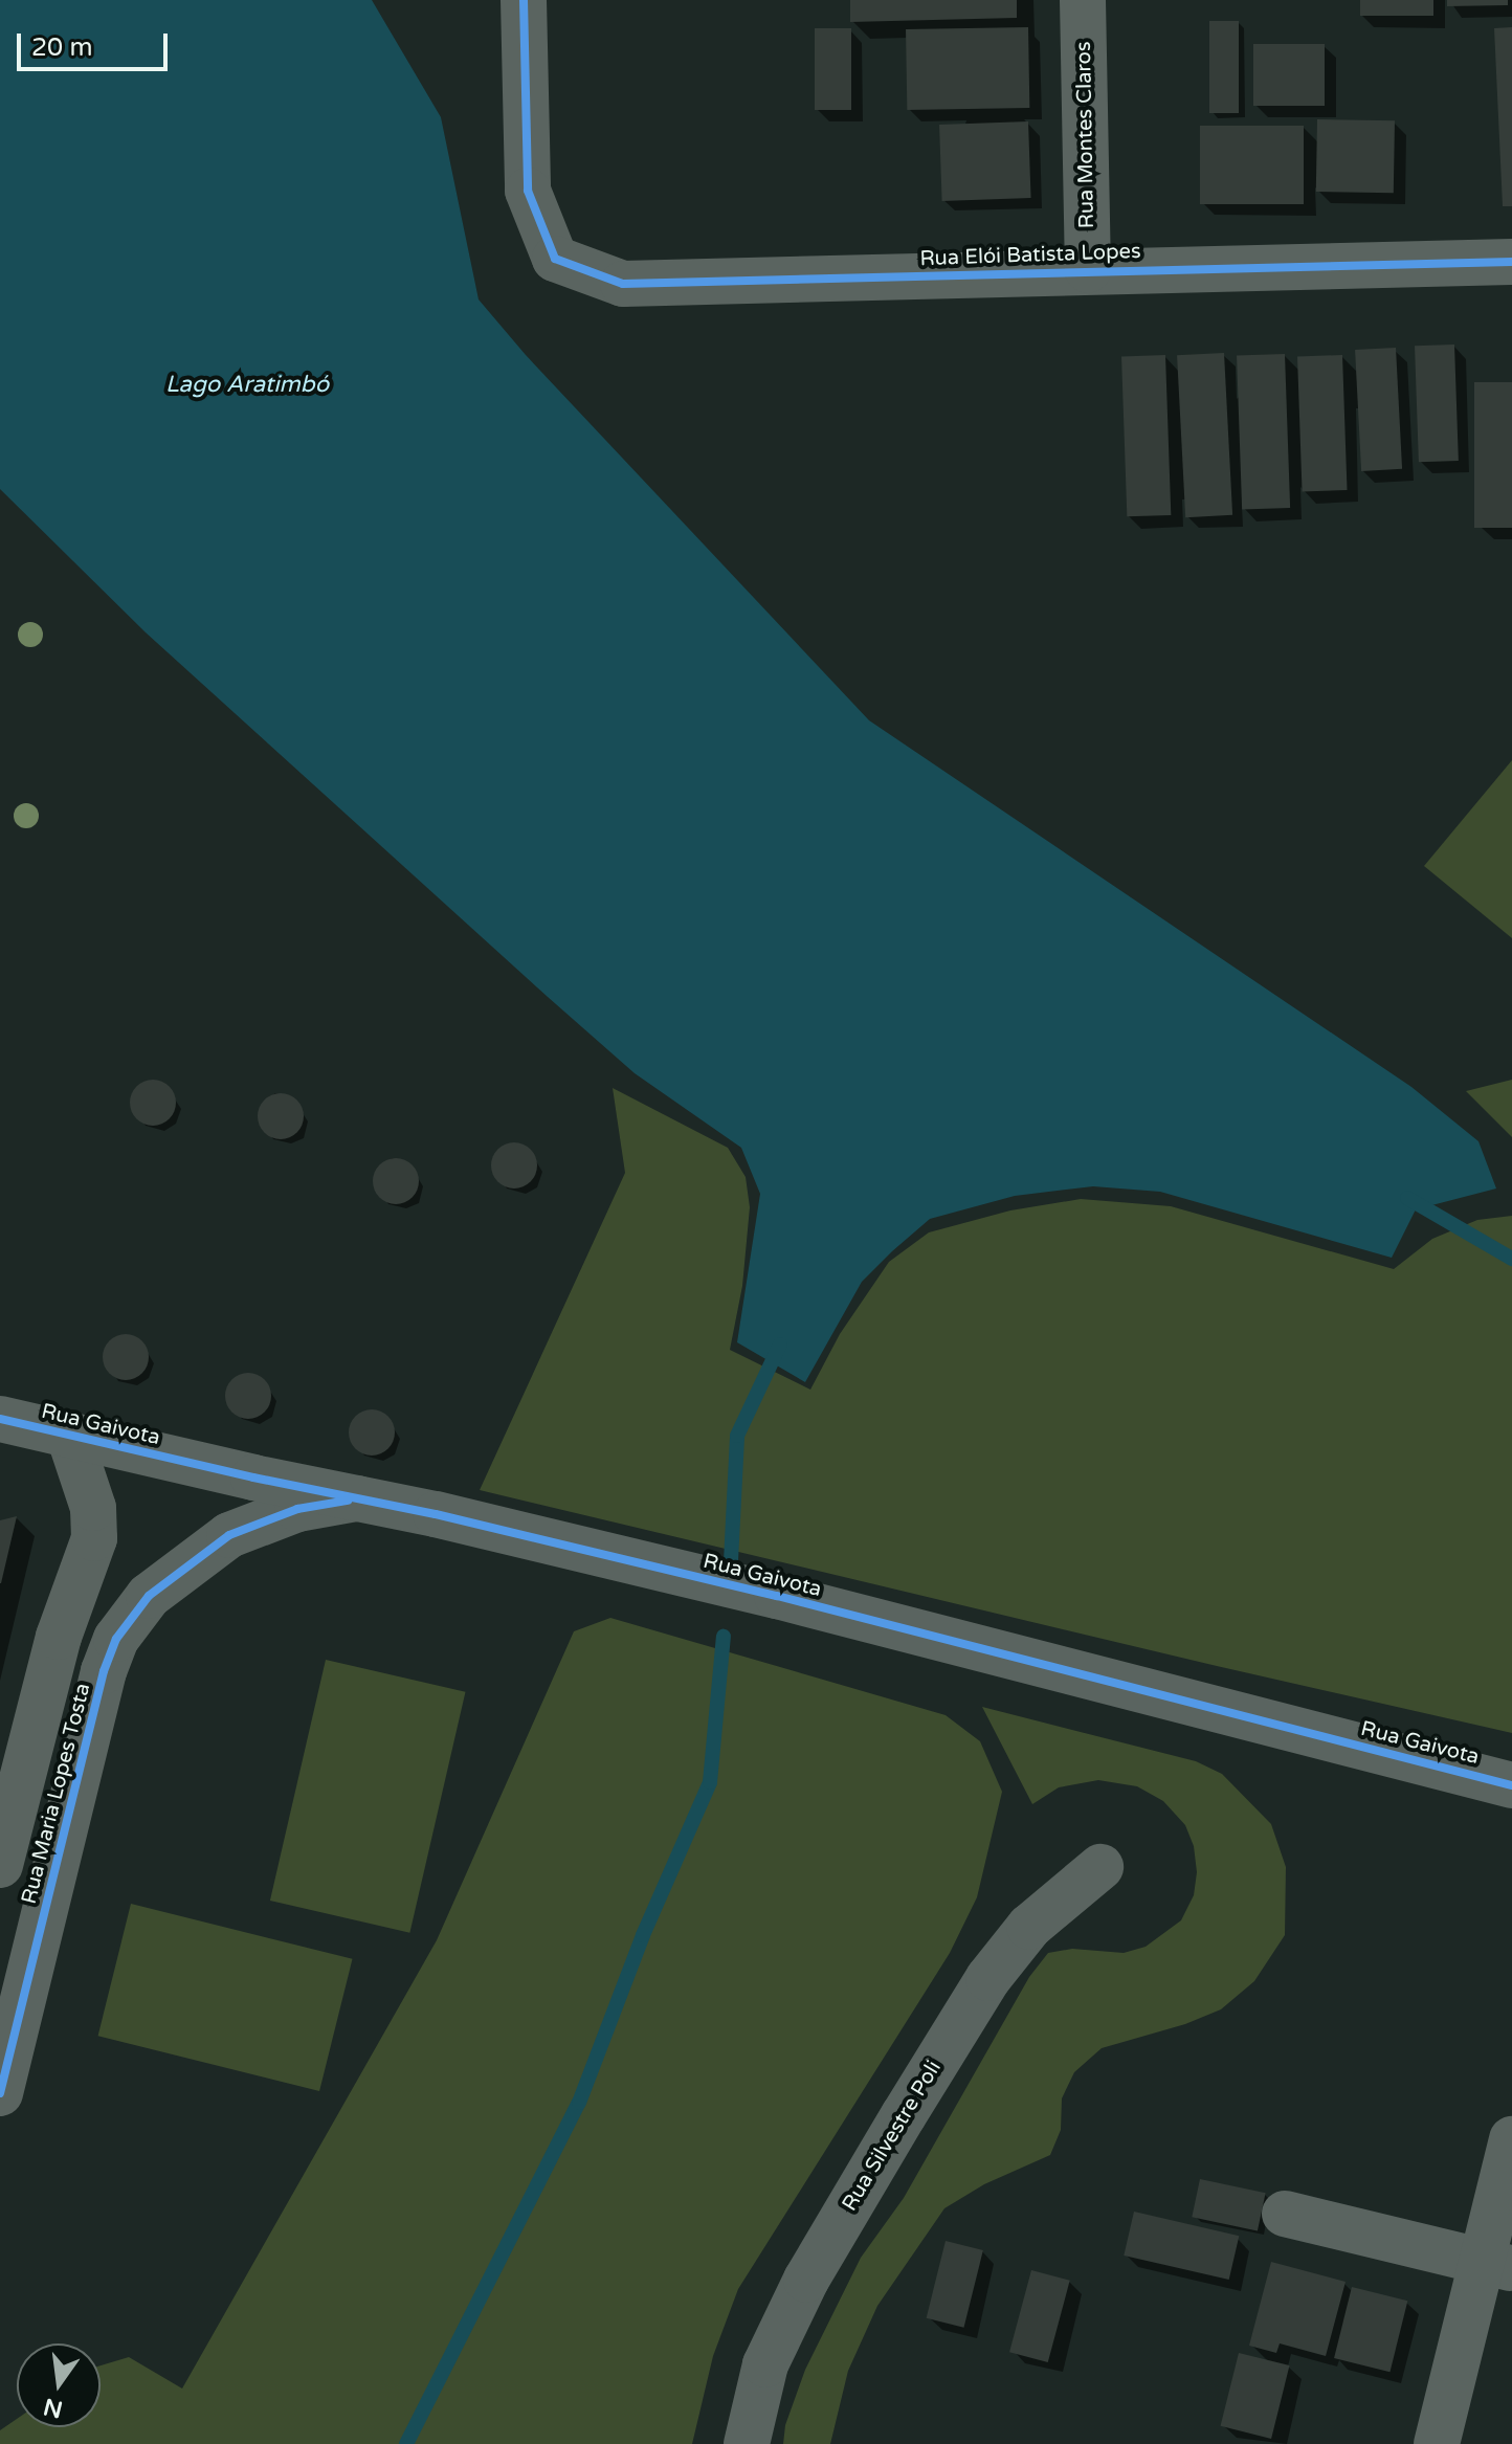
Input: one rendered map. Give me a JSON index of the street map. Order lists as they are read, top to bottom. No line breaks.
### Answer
{"streets":{"street":["Rua Montes Claros","Rua Elói Batista Lopes","Rua Gaivota","Rua Maria Lopes Tosta","Rua Silvestre Poli"]},"crossings":[["Rua Montes Claros","Rua Elói Batista Lopes"],["Rua Gaivota","Rua Maria Lopes Tosta"]],"water":["Lago Aratimbó"],"scale_bar":"20 m","north":"bottom"}
